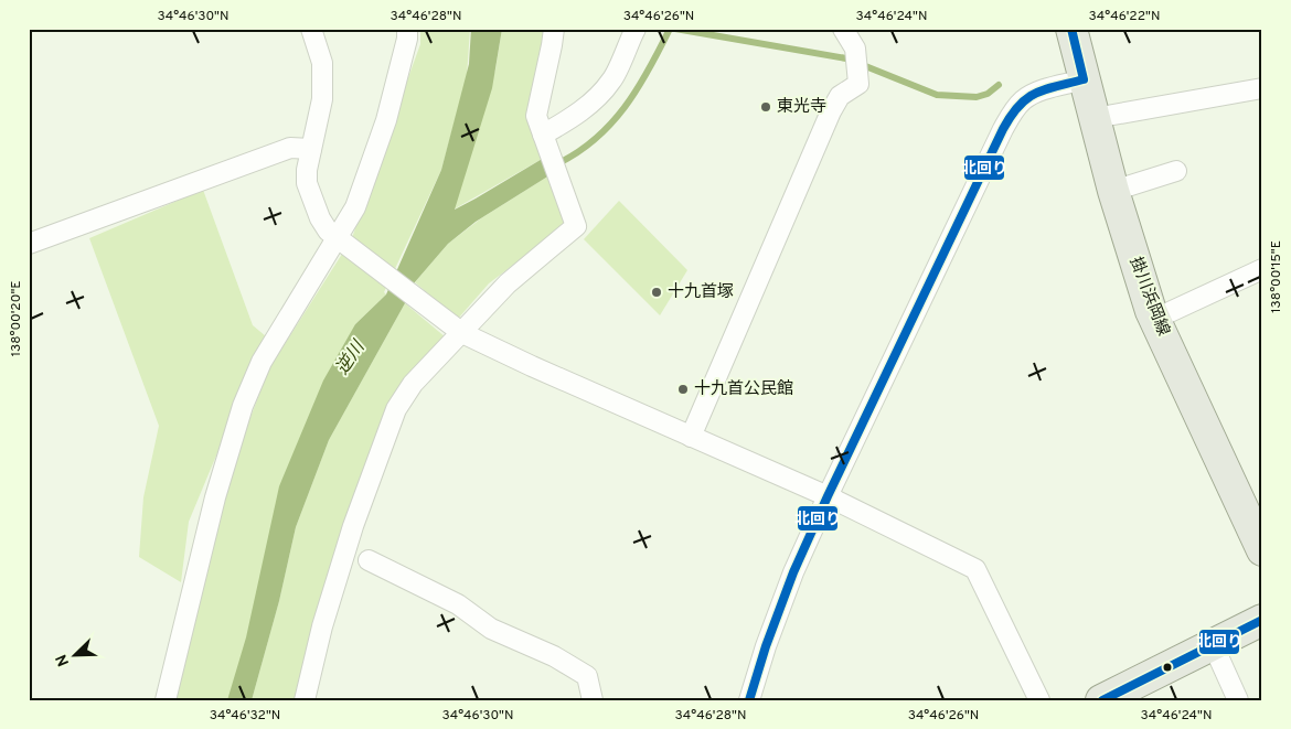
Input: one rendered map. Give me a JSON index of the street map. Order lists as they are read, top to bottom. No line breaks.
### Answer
{"streets":{"main road":["掛川浜岡線"]},"water":["逆川"],"places":["東光寺","十九首塚","十九首公民館"],"lines":["transit line 北回り"],"north":"bottom left","coordinates":["34°46'30\"N","34°46'28\"N","34°46'26\"N","34°46'24\"N","34°46'22\"N","138°00'15\"E","138°00'20\"E","34°46'32\"N"]}
